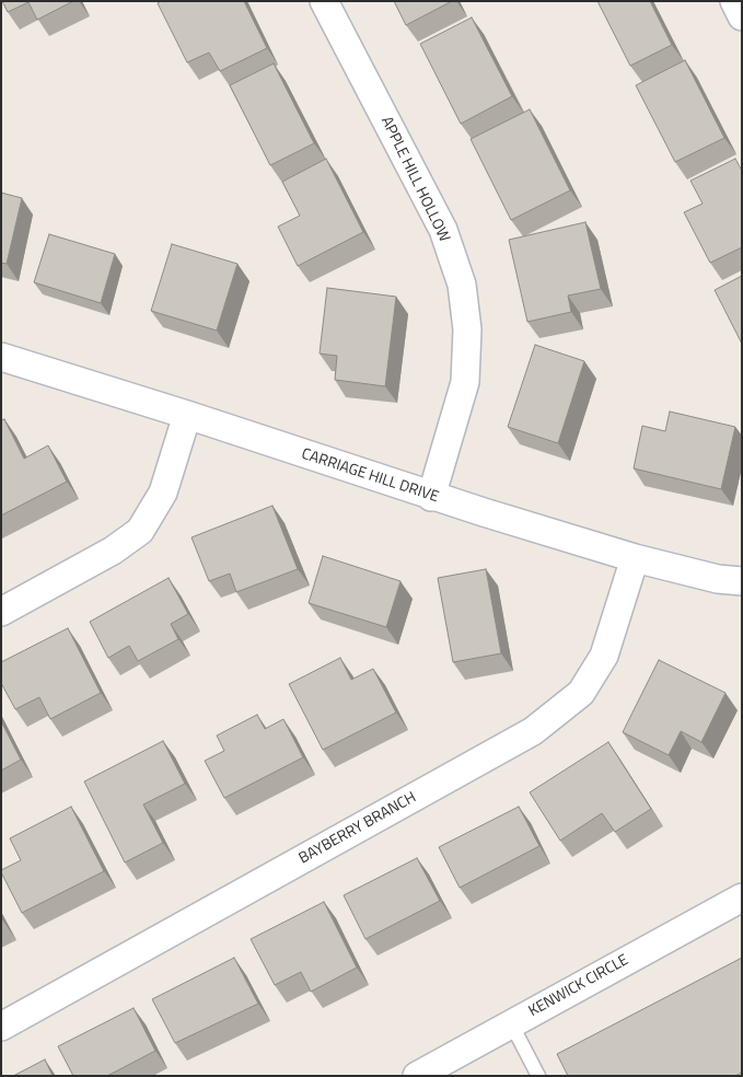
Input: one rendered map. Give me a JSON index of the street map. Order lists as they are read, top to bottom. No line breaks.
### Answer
{"streets":{"street":["APPLE HILL HOLLOW","CARRIAGE HILL DRIVE","BAYBERRY BRANCH","KENWICK CIRCLE"]},"crossings":[["APPLE HILL HOLLOW","CARRIAGE HILL DRIVE"],["CARRIAGE HILL DRIVE","BAYBERRY BRANCH"]]}
